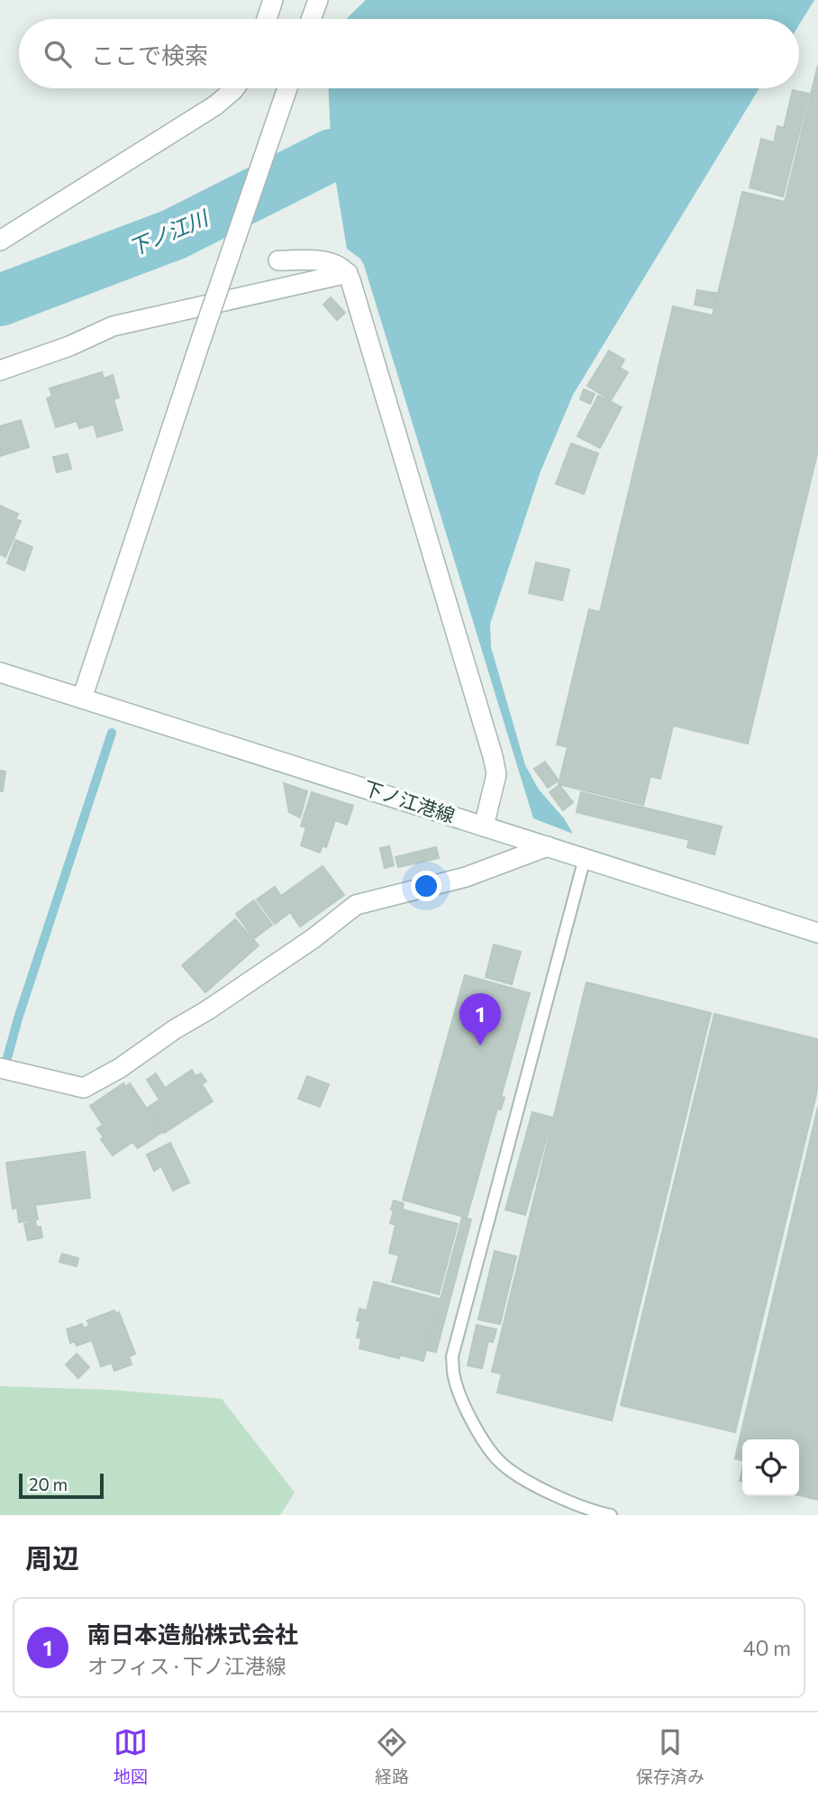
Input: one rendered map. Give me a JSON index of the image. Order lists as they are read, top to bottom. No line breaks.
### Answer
{"streets":{"street":["下ノ江港線"]},"water":["下ノ江川"],"scale_bar":"20 m","page":{"search":"ここで検索","pins":"1","scale":"20 m","heading":"周辺","list":[{"mark":"1","name":"南日本造船株式会社","note":"オフィス · 下ノ江港線","value":"40 m"}],"nav":["地図","経路","保存済み"]}}
